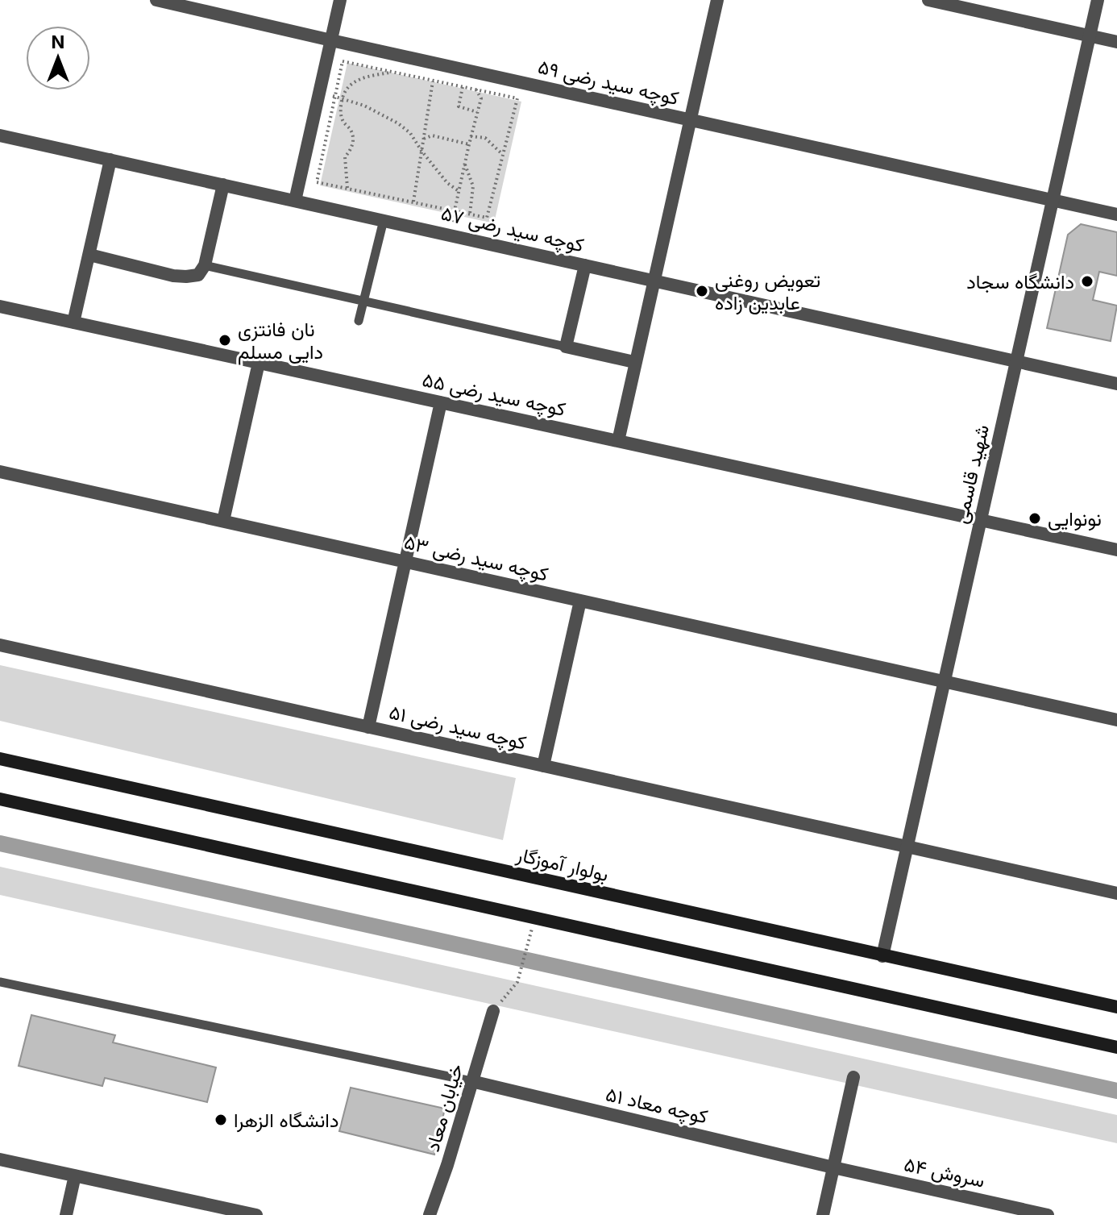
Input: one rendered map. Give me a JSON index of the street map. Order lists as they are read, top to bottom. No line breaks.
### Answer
{"streets":{"main road":["بولوار آموزگار"],"street":["کوچه سید رضی ۵۹","کوچه سید رضی ۵۷","کوچه سید رضی ۵۵","شهید قاسمی","کوچه سید رضی ۵۳","کوچه سید رضی ۵۱","کوچه معاد ۵۱","خیابان معاد","سروش ۵۴"]},"crossings":[["کوچه سید رضی ۵۹","شهید قاسمی"],["کوچه سید رضی ۵۷","شهید قاسمی"],["کوچه سید رضی ۵۵","شهید قاسمی"],["شهید قاسمی","کوچه سید رضی ۵۳"],["شهید قاسمی","کوچه سید رضی ۵۱"],["شهید قاسمی","بولوار آموزگار"],["کوچه معاد ۵۱","خیابان معاد"],["کوچه معاد ۵۱","سروش ۵۴"]],"places":["دانشگاه سجاد","تعویض روغنی عابدین زاده","نان فانتزی دایی مسلم","نونوایی","دانشگاه الزهرا"],"north":"top"}
